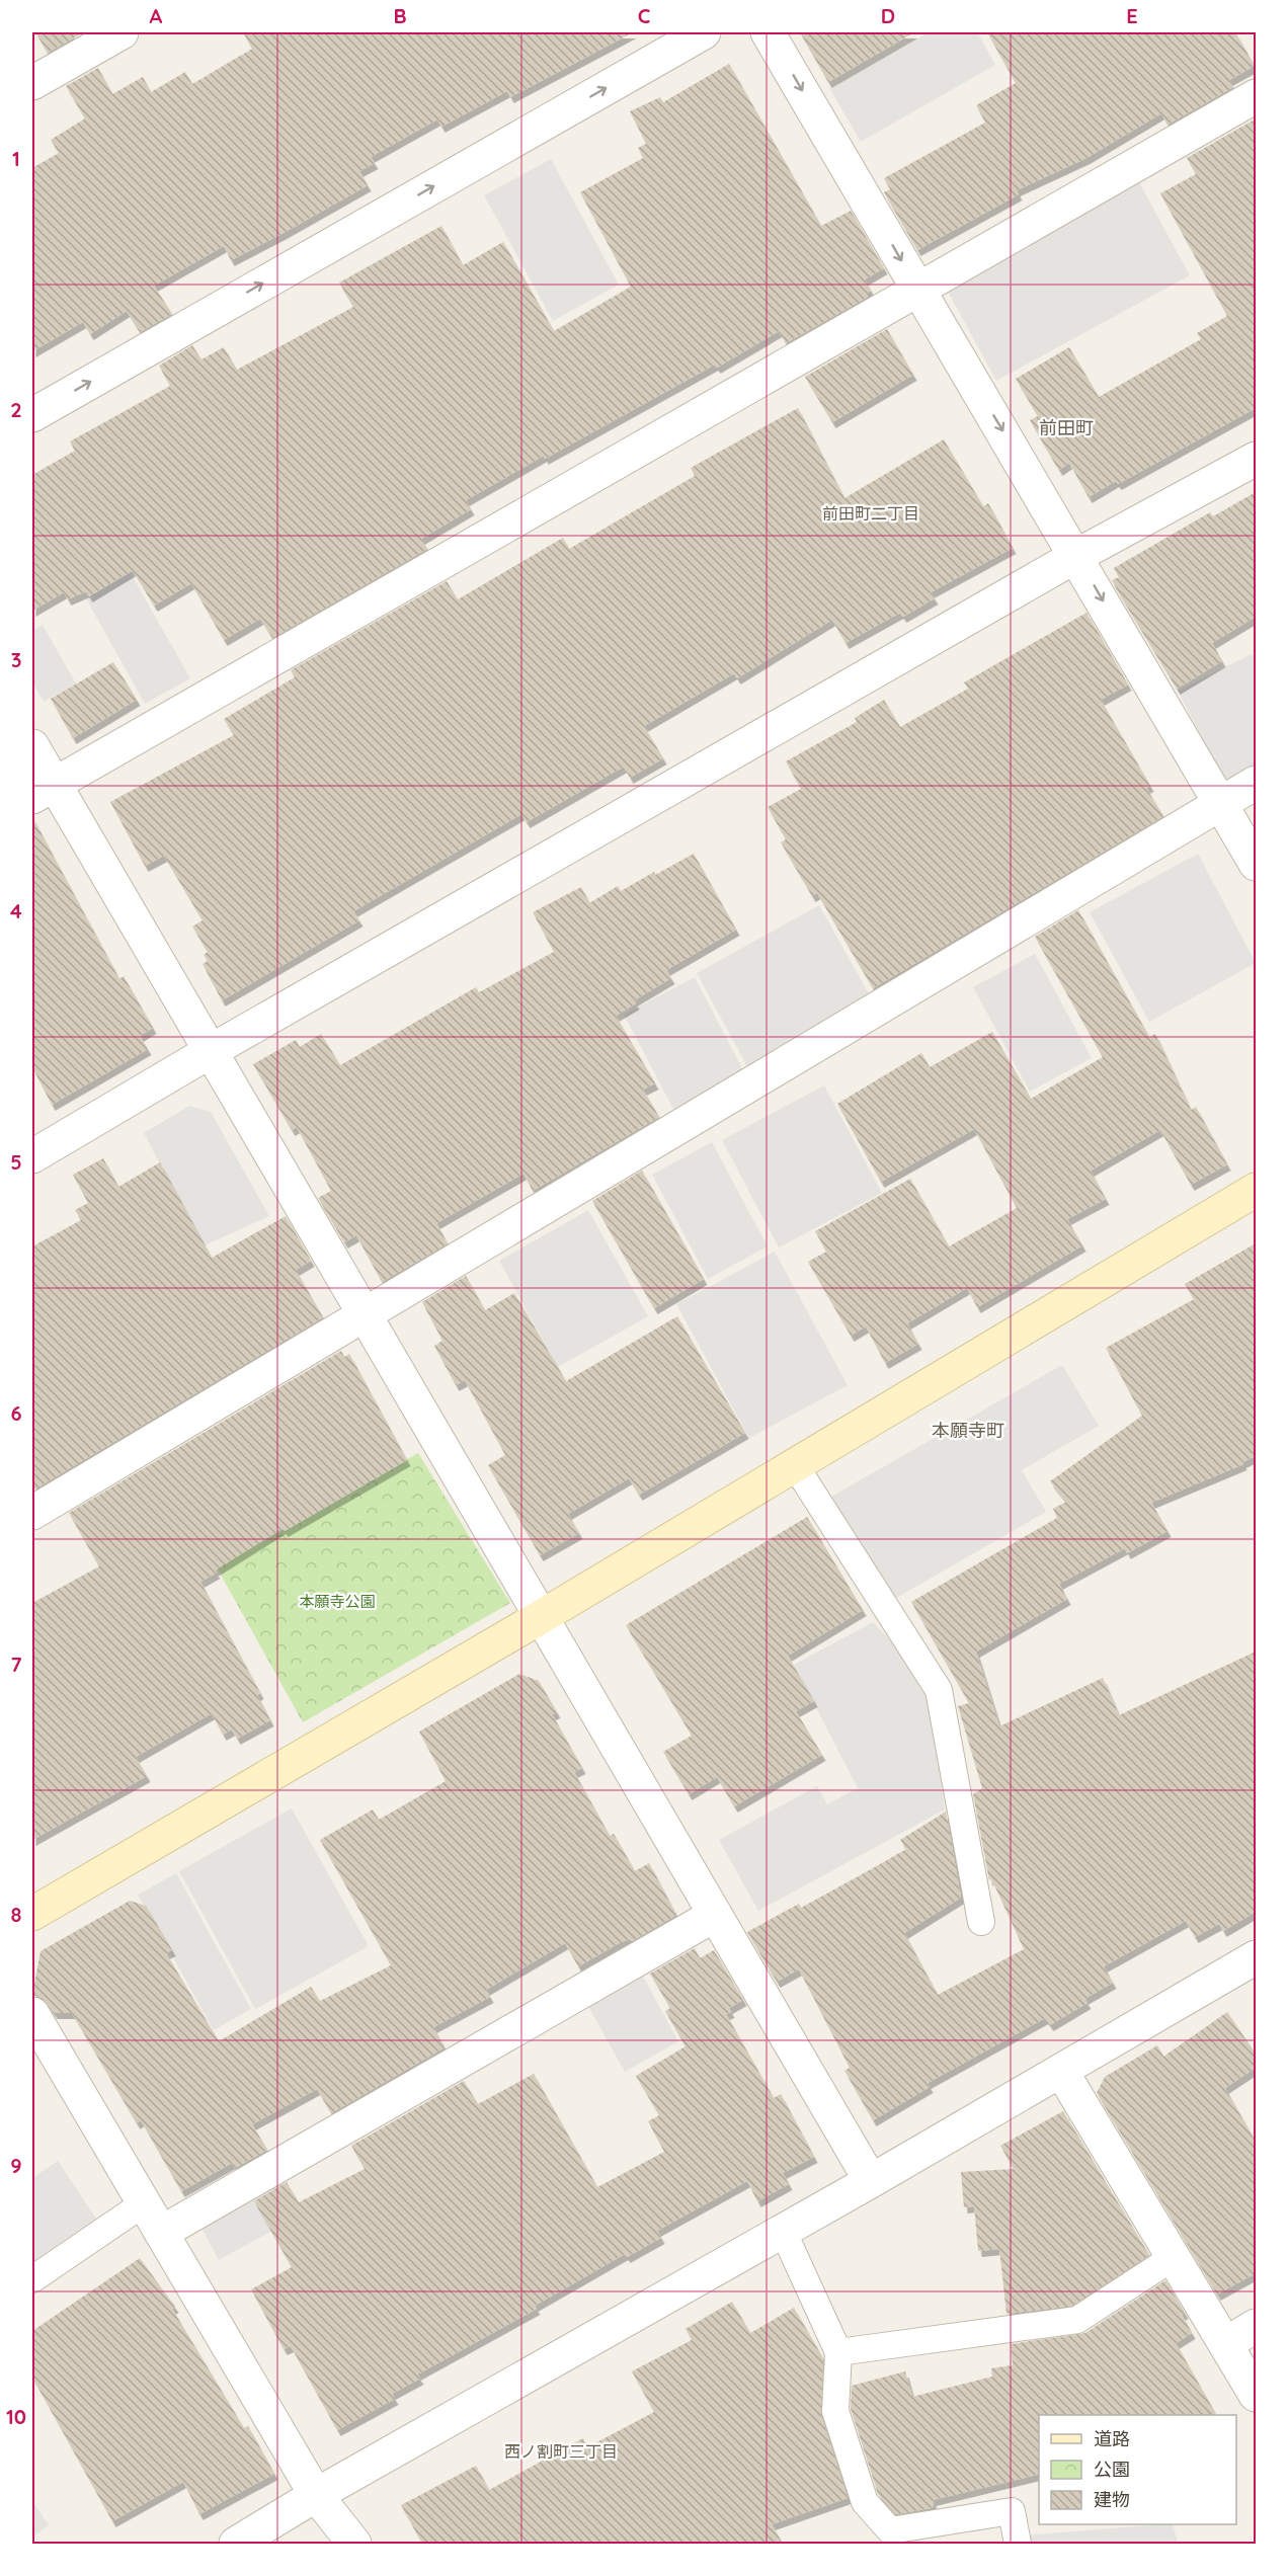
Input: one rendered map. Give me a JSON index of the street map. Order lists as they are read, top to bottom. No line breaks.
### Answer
{"districts":["前田町","前田町二丁目","本願寺町","西ノ割町三丁目"],"parks":["本願寺公園"],"legend":["道路","公園","建物"],"grid":{"columns":["A","B","C","D","E"],"rows":["1","2","3","4","5","6","7","8","9","10"]}}
